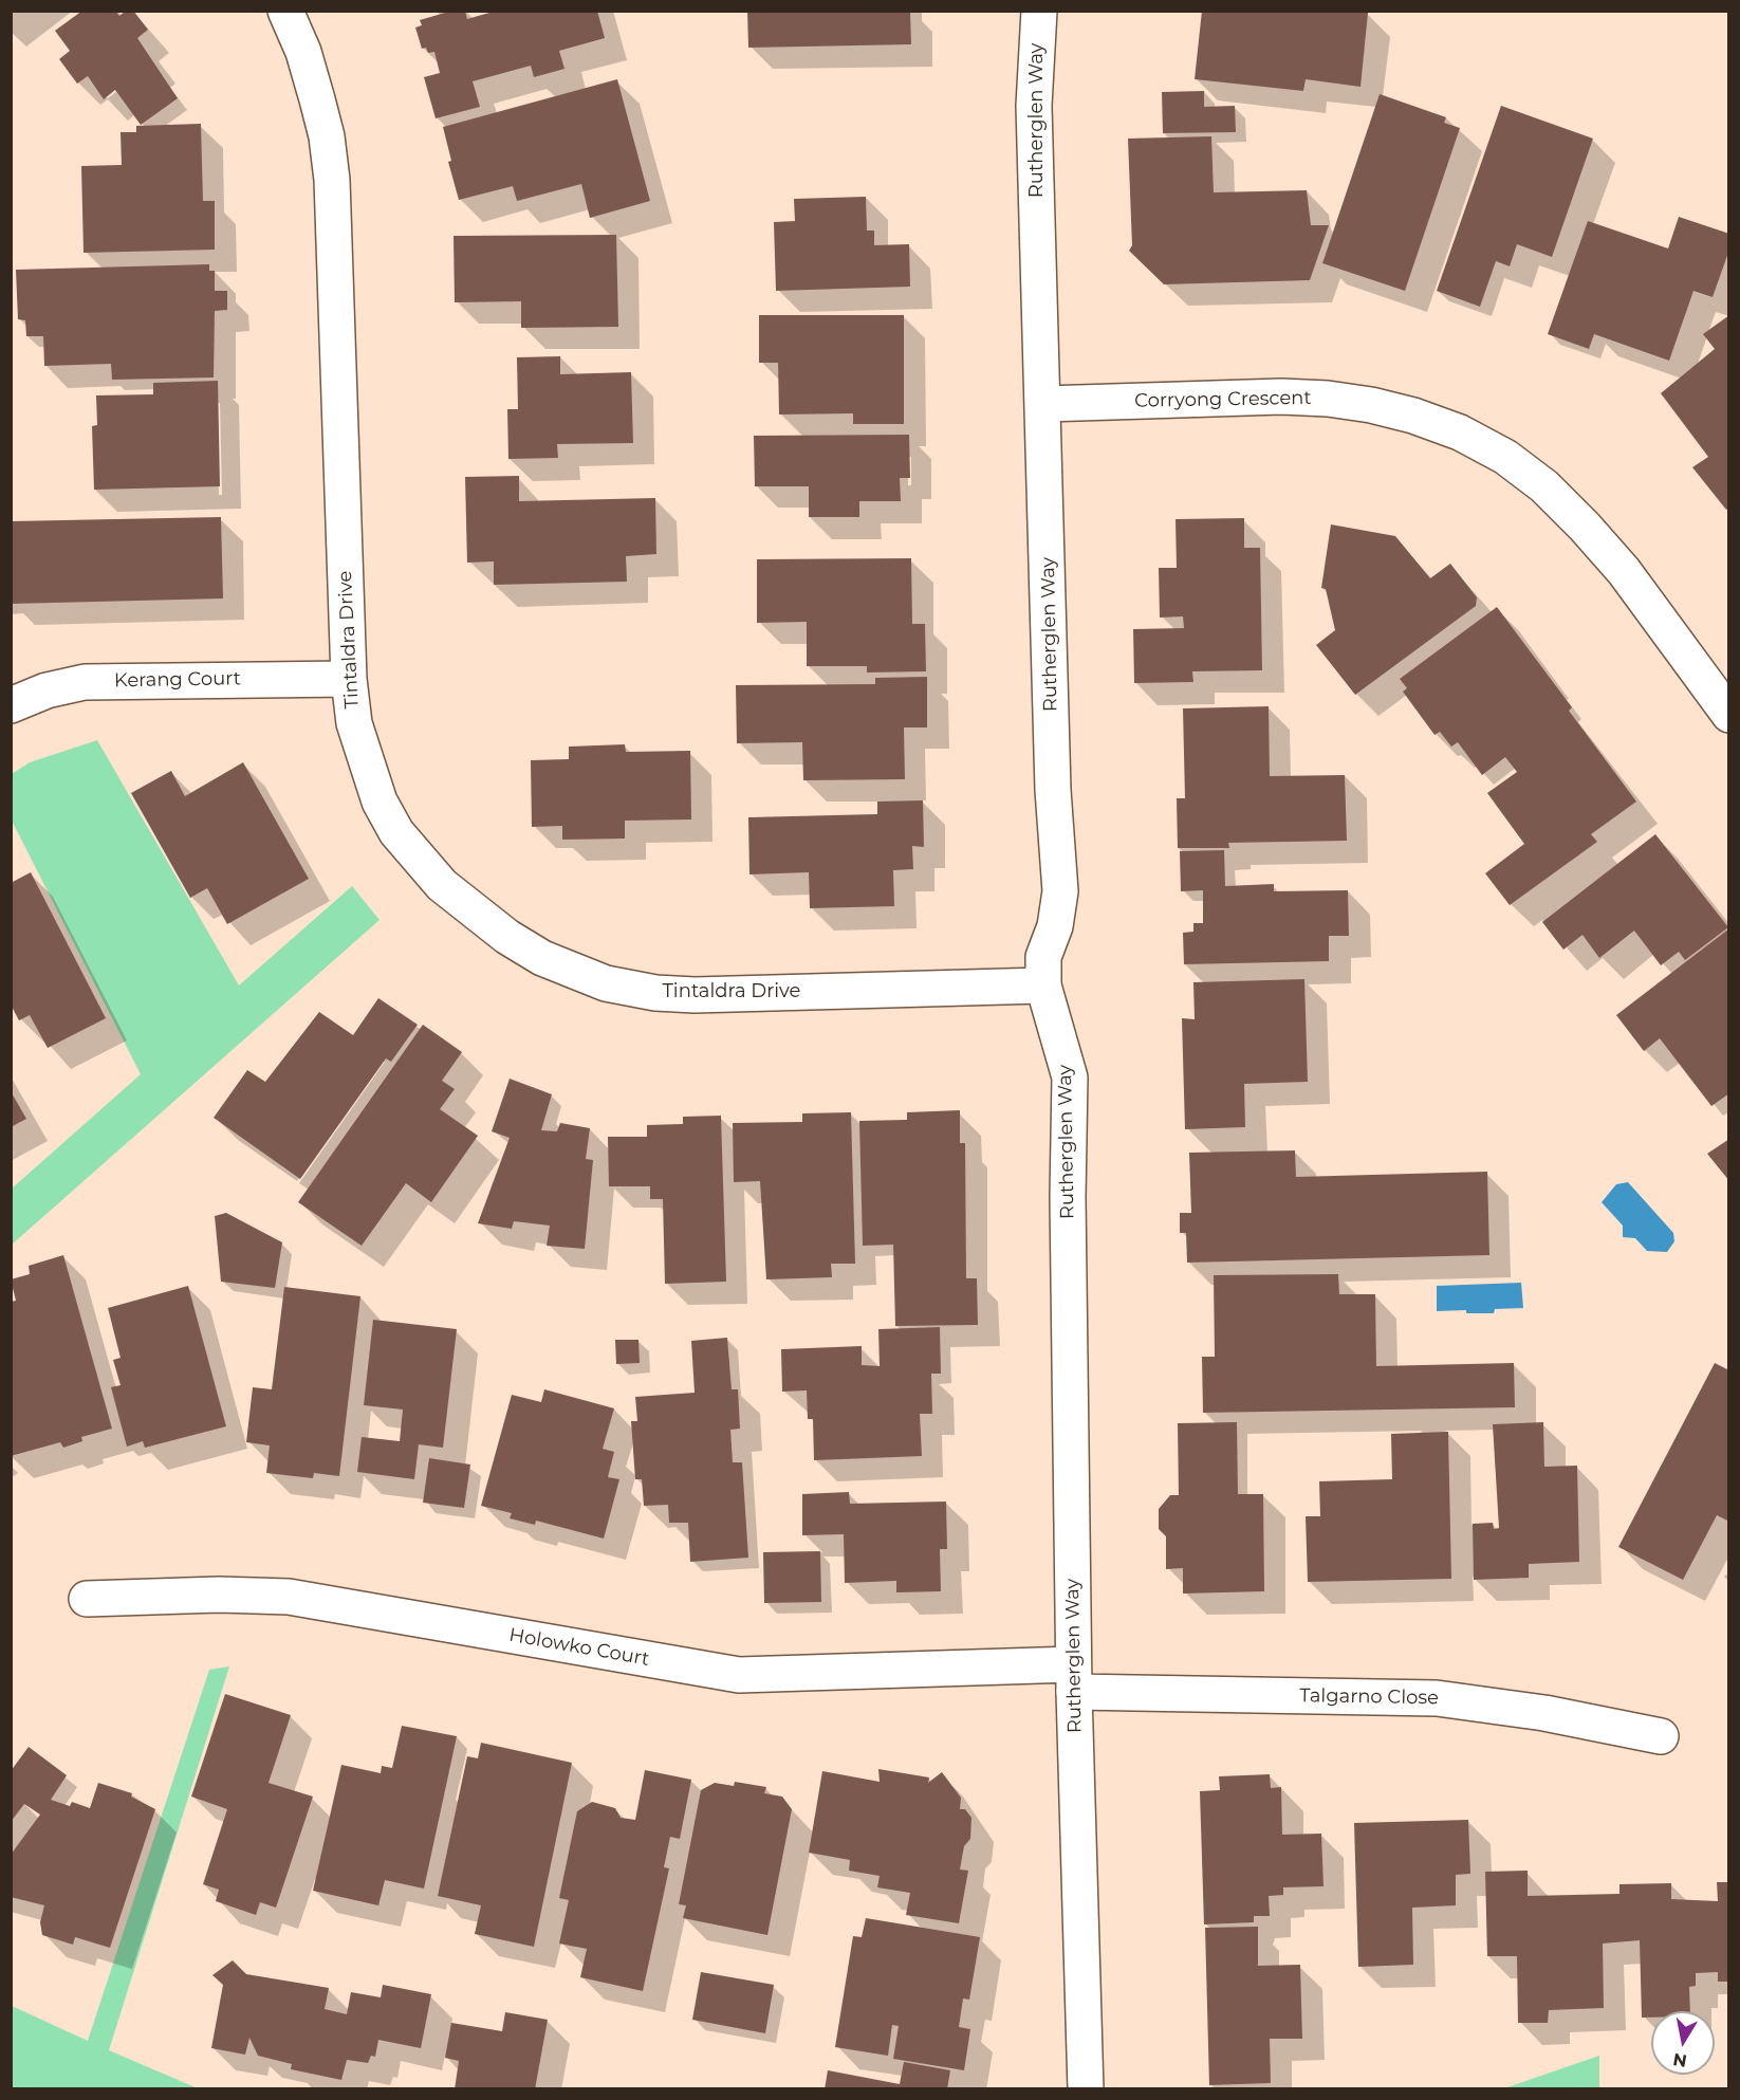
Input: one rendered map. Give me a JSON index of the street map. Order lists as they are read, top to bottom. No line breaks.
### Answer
{"streets":{"street":["Rutherglen Way","Corryong Crescent","Tintaldra Drive","Kerang Court","Holowko Court","Talgarno Close"]},"crossings":[["Rutherglen Way","Corryong Crescent"],["Rutherglen Way","Tintaldra Drive"],["Rutherglen Way","Holowko Court"],["Rutherglen Way","Talgarno Close"],["Tintaldra Drive","Kerang Court"],["Holowko Court","Talgarno Close"]],"north":"bottom"}
